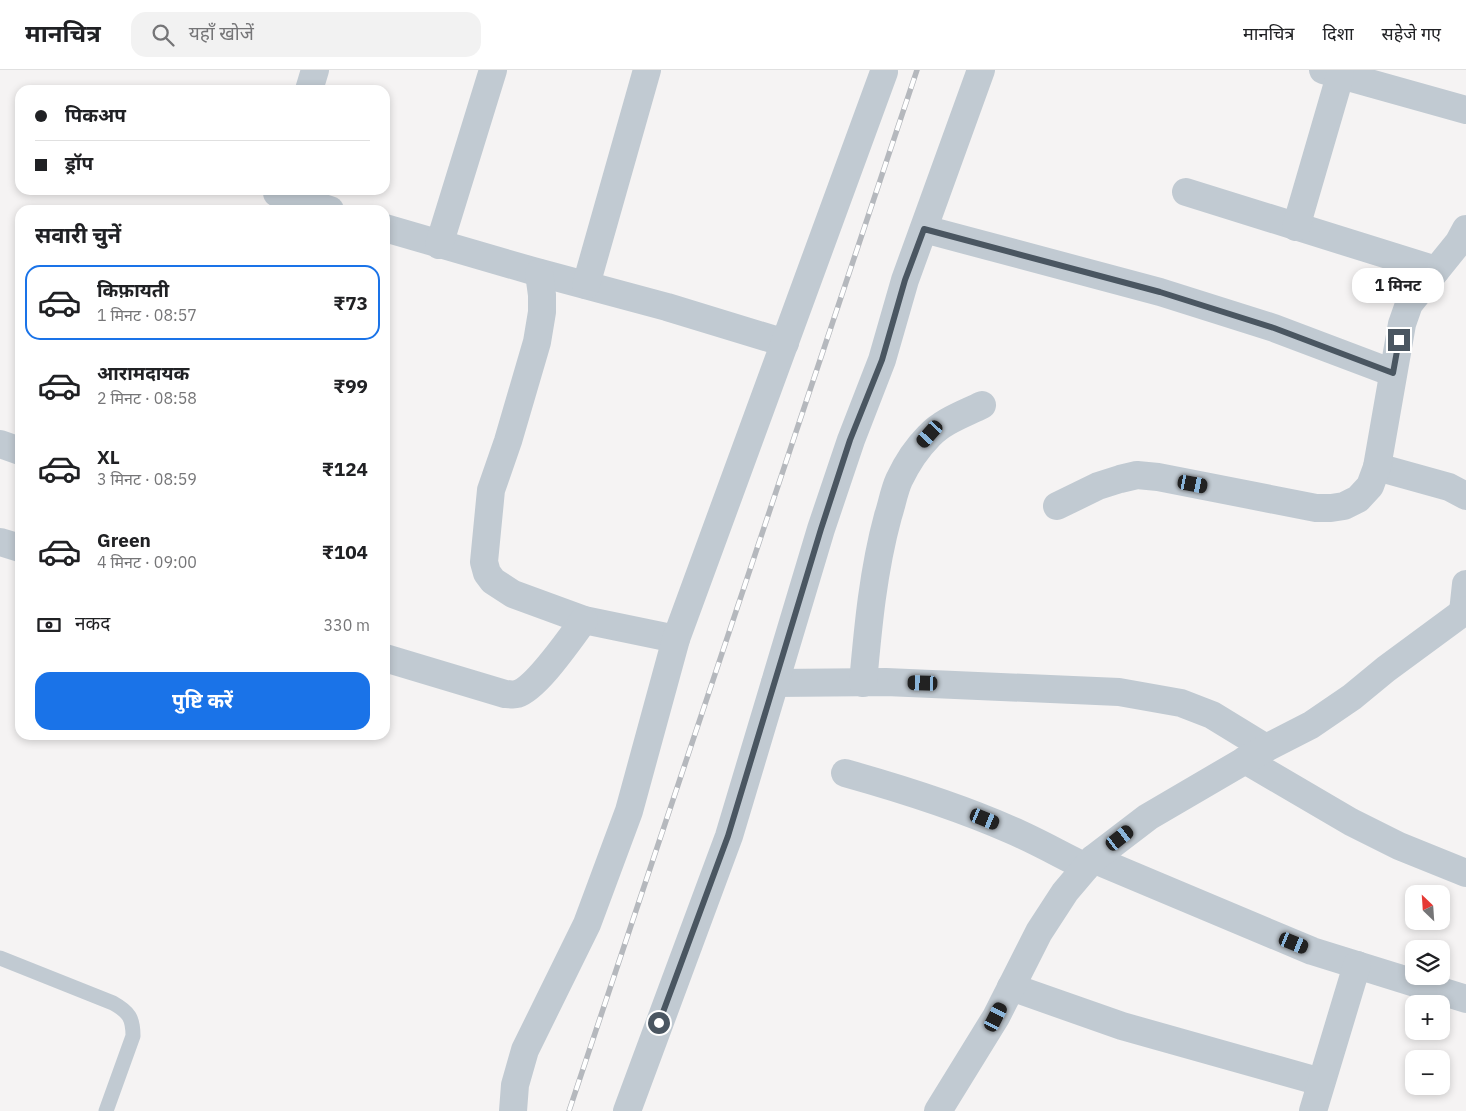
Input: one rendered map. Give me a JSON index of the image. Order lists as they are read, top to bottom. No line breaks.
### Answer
{"north":"top left","page":{"header":"मानचित्र","search":"यहाँ खोजें","nav":["मानचित्र","दिशा","सहेजे गए"],"banner":["पिकअप","ड्रॉप"],"heading":"सवारी चुनें","list":[{"name":"किफ़ायती","note":"1 मिनट · 08:57","value":"₹73"},{"name":"आरामदायक","note":"2 मिनट · 08:58","value":"₹99"},{"name":"XL","note":"3 मिनट · 08:59","value":"₹124"},{"name":"Green","note":"4 मिनट · 09:00","value":"₹104"}],"bubble":"1 मिनट","pay":["नकद","330 m"],"buttons":"पुष्टि करें","map_buttons":["+","−"]}}
